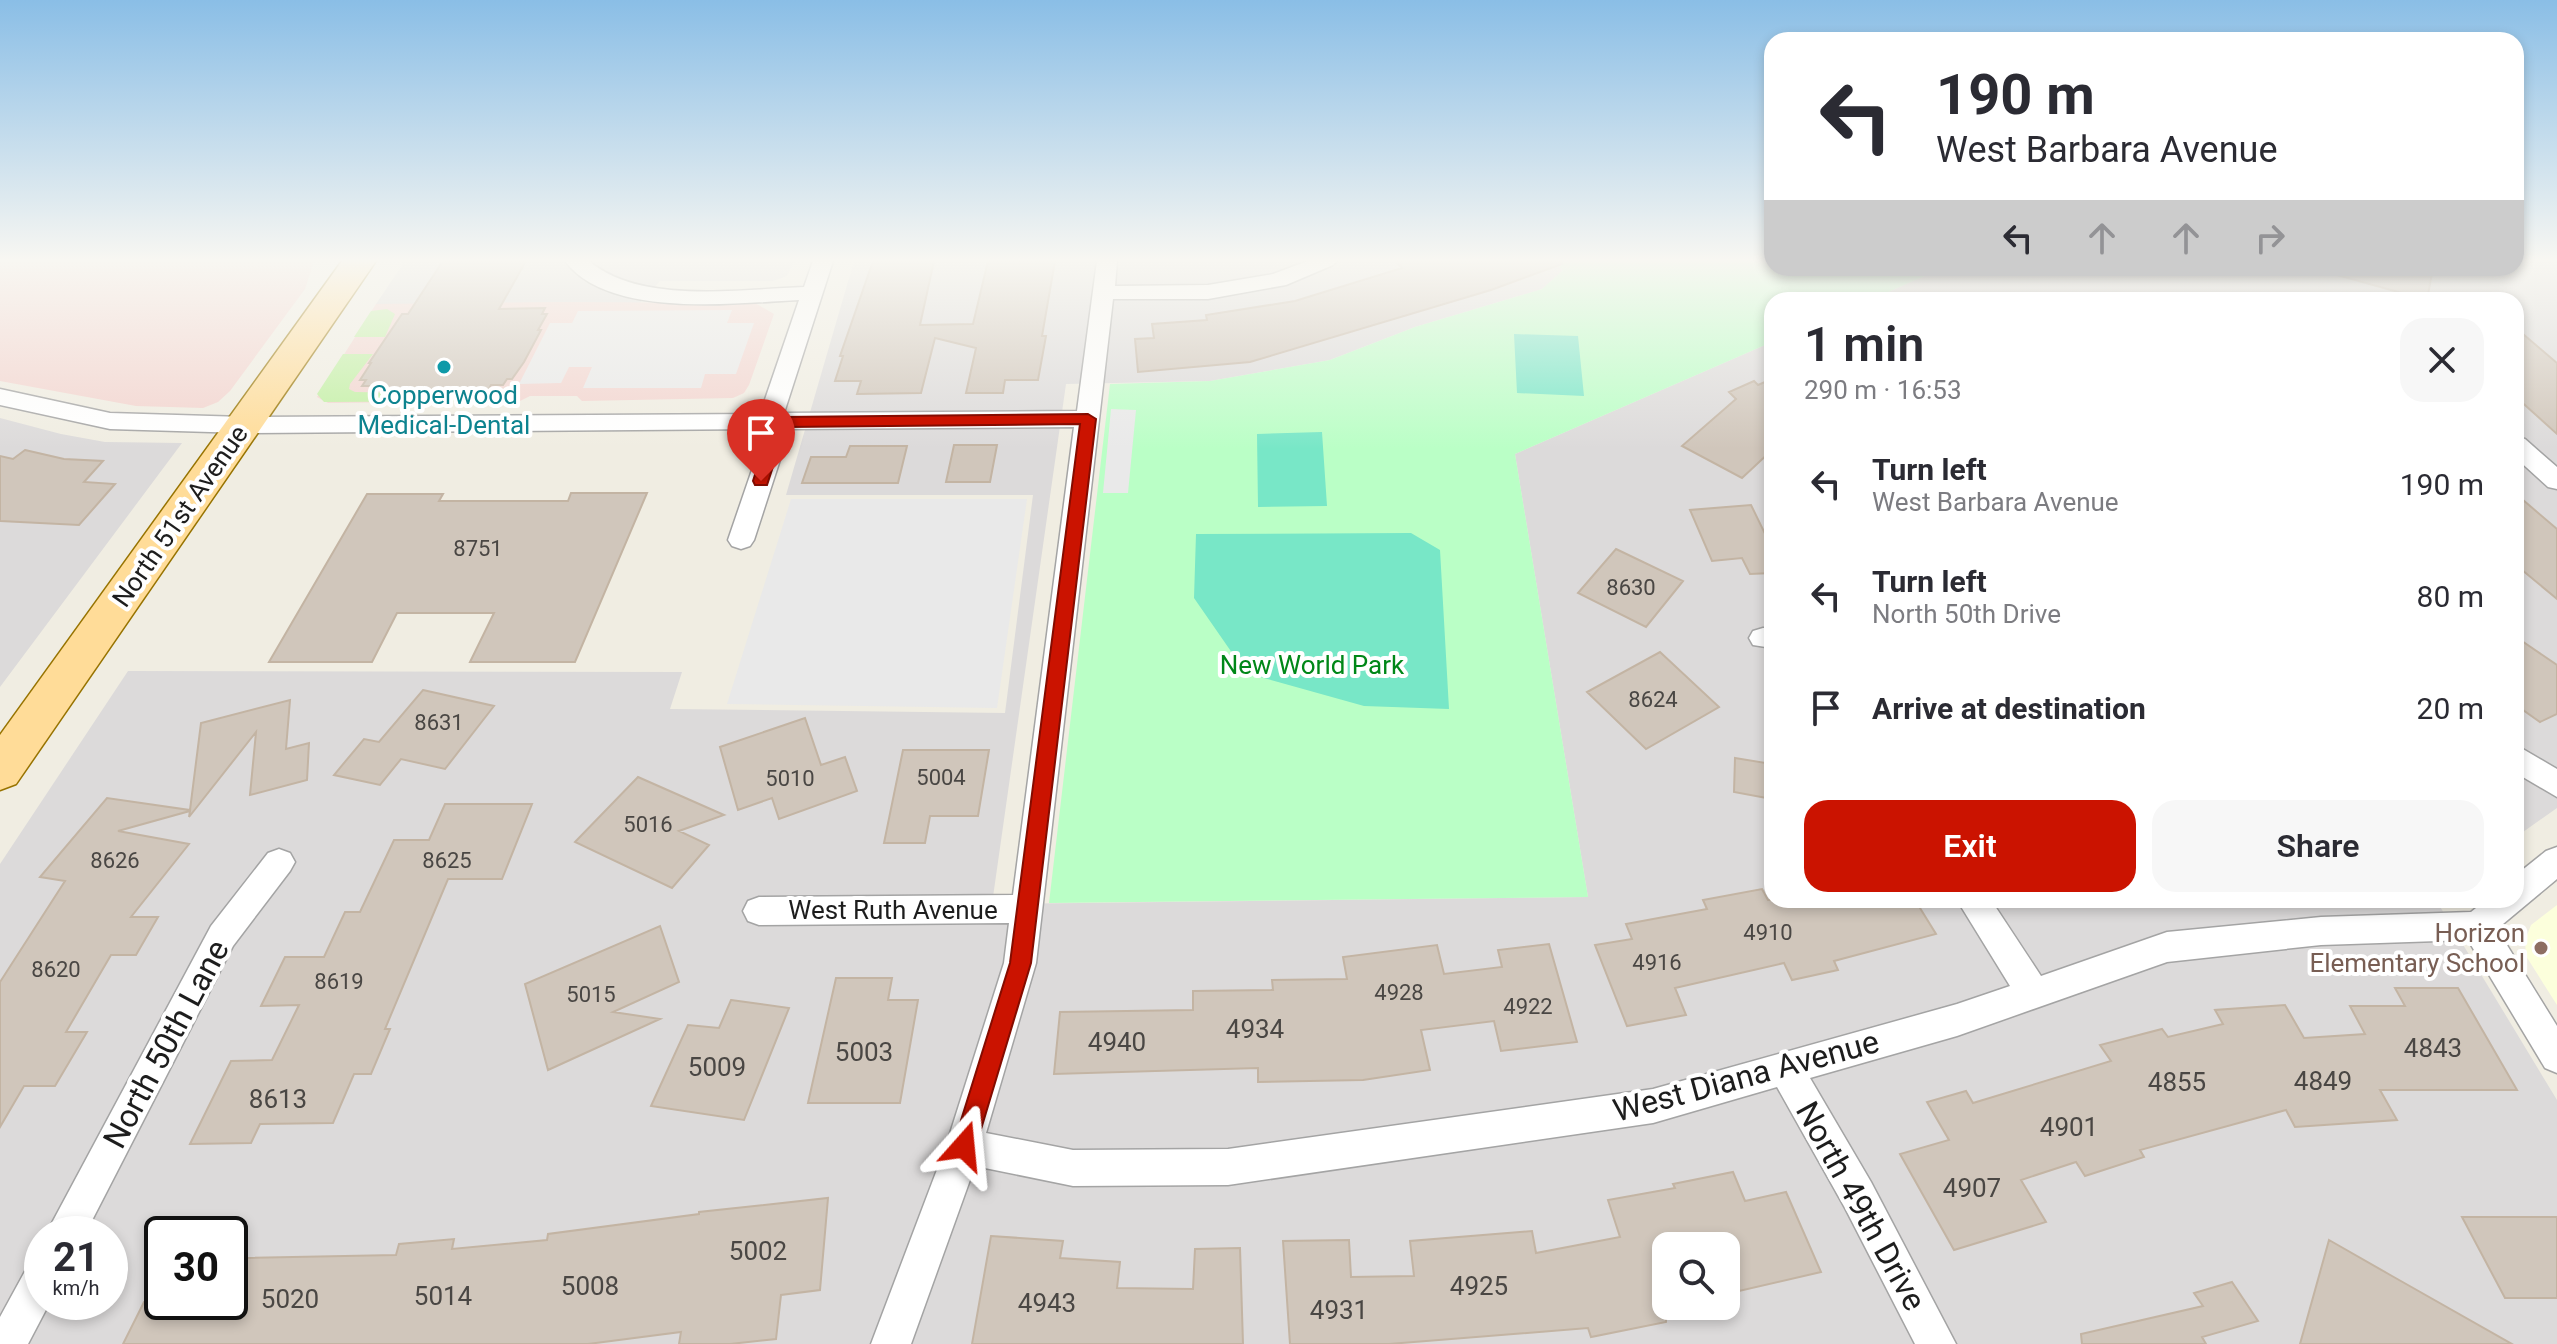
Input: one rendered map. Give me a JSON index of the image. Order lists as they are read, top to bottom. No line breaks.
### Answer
{"streets":{"main road":["North 51st Avenue"],"street":["West Ruth Avenue","North 50th Lane","West Diana Avenue","North 49th Drive"]},"crossings":[["West Diana Avenue","North 49th Drive"]],"parks":["New World Park"],"places":["Copperwood Medical-Dental","Horizon Elementary School"],"house_numbers":["8751","8630","8624","8631","5004","5010","5016","8626","8625","4910","4916","8620","8619","4928","5015","4922","4934","4940","4843","5003","5009","4849","4855","8613","4901","4907","5002","5008","4925","5014","5020","4943","4931"],"page":{"turn":["190 m","West Barbara Avenue"],"heading":["1 min","290 m · 16:53"],"list":[{"name":"Turn left","note":"West Barbara Avenue","value":"190 m"},{"name":"Turn left","note":"North 50th Drive","value":"80 m"},{"name":"Arrive at destination","value":"20 m"}],"buttons":["Exit","Share"],"speed":"21 km/h","limit":"30"}}
